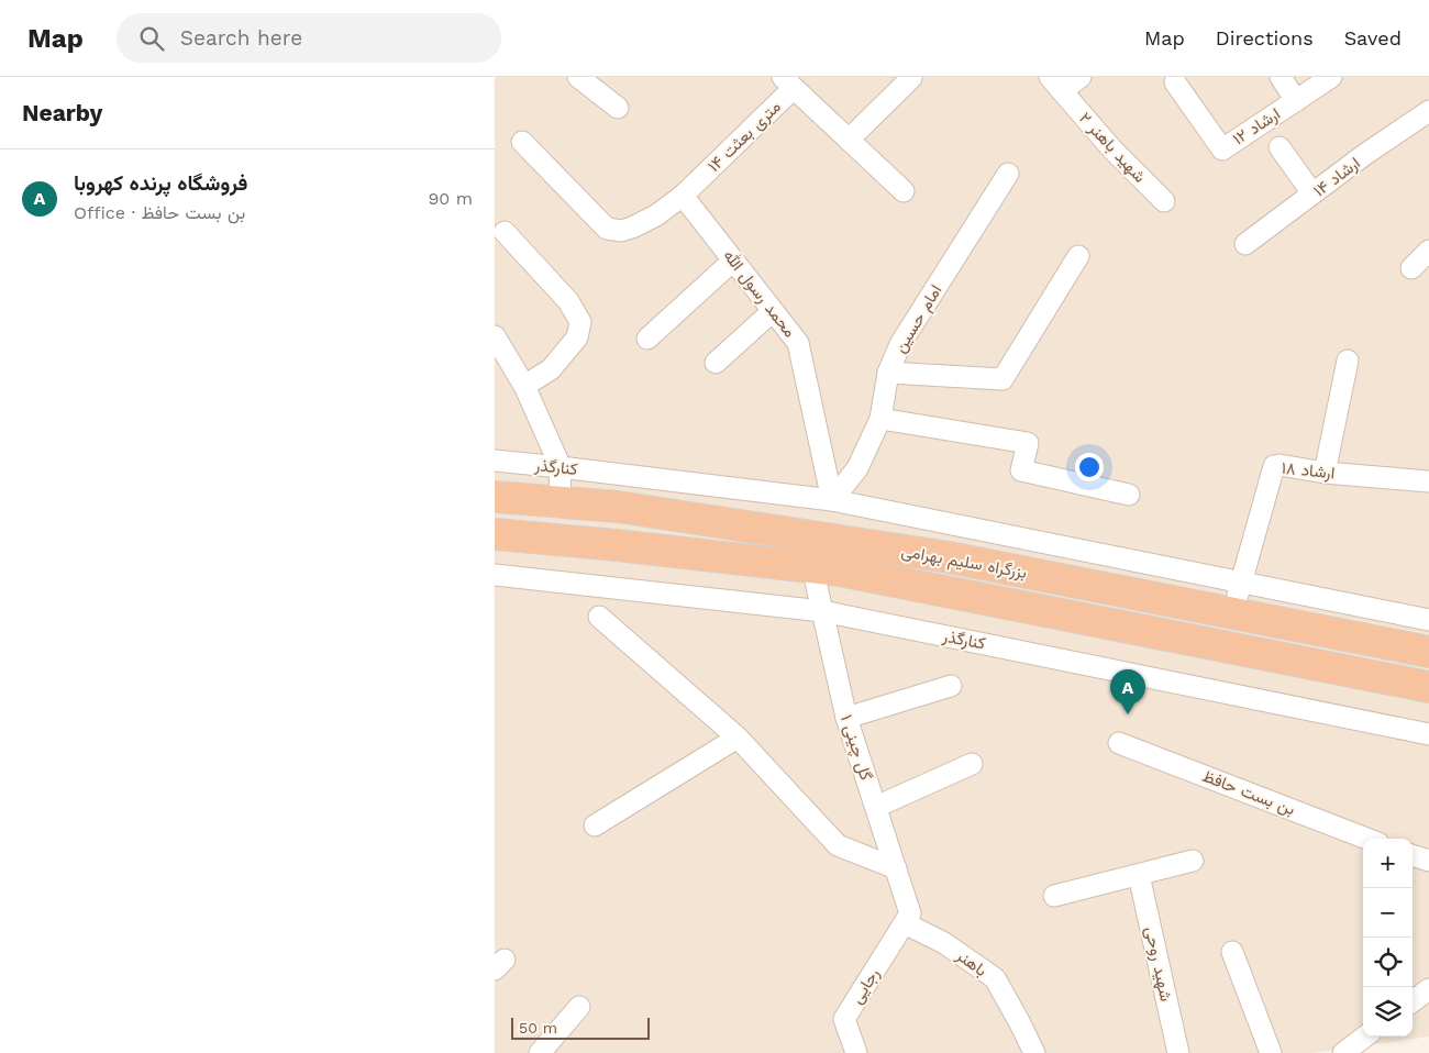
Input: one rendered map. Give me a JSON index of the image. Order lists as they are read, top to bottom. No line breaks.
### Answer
{"streets":{"highway":["بزرگراه سلیم بهرامی"],"street":["ارشاد ۱۲","۱۴ متری بعثت","شهید باهنر ۲","ارشاد ۱۴","محمد رسول الله","امام حسین","کنارگذر","ارشاد ۱۸","گل چینی ۱","بن بست حافظ","باهنر","شهید روحی","رجایی"]},"crossings":[["۱۴ متری بعثت","محمد رسول الله"],["محمد رسول الله","امام حسین"],["محمد رسول الله","کنارگذر"],["امام حسین","کنارگذر"],["کنارگذر","ارشاد ۱۸"],["کنارگذر","گل چینی ۱"],["بزرگراه سلیم بهرامی","گل چینی ۱"],["گل چینی ۱","باهنر"],["گل چینی ۱","رجایی"],["باهنر","رجایی"]],"scale_bar":"50 m","page":{"header":"Map","search":"Search here","nav":["Map","Directions","Saved"],"heading":"Nearby","list":[{"mark":"A","name":"فروشگاه پرنده کهروبا","note":"Office · بن بست حافظ","value":"90 m"}],"pins":"A","map_buttons":["+","−"],"scale":"50 m"}}
